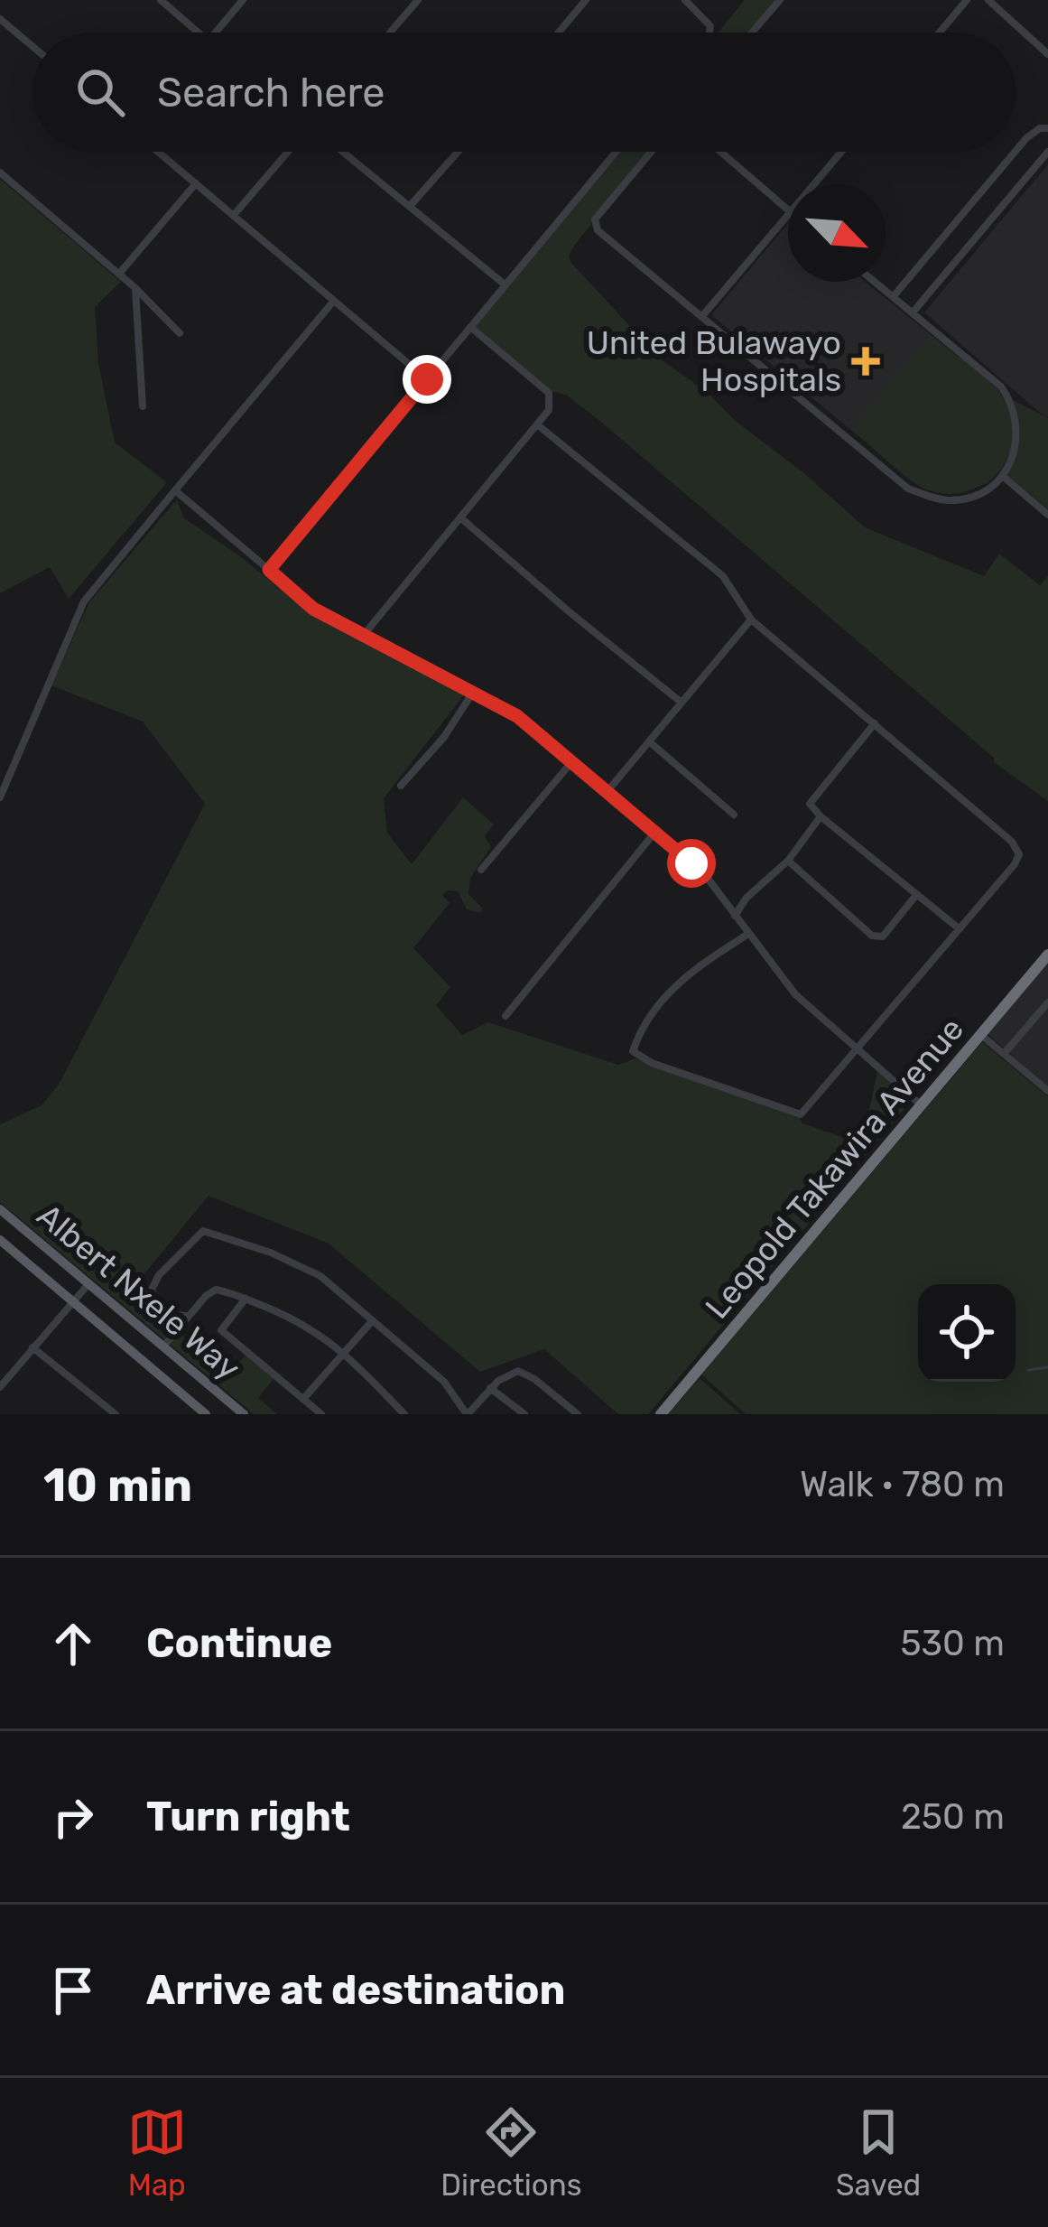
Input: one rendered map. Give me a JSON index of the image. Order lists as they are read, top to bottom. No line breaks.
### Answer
{"streets":{"highway":["Leopold Takawira Avenue"],"main road":["Albert Nxele Way"]},"places":{"health":["United Bulawayo Hospitals"]},"north":"bottom right","page":{"search":"Search here","heading":["10 min","Walk · 780 m"],"list":[["Continue","530 m"],["Turn right","250 m"],"Arrive at destination"],"nav":["Map","Directions","Saved"]}}
